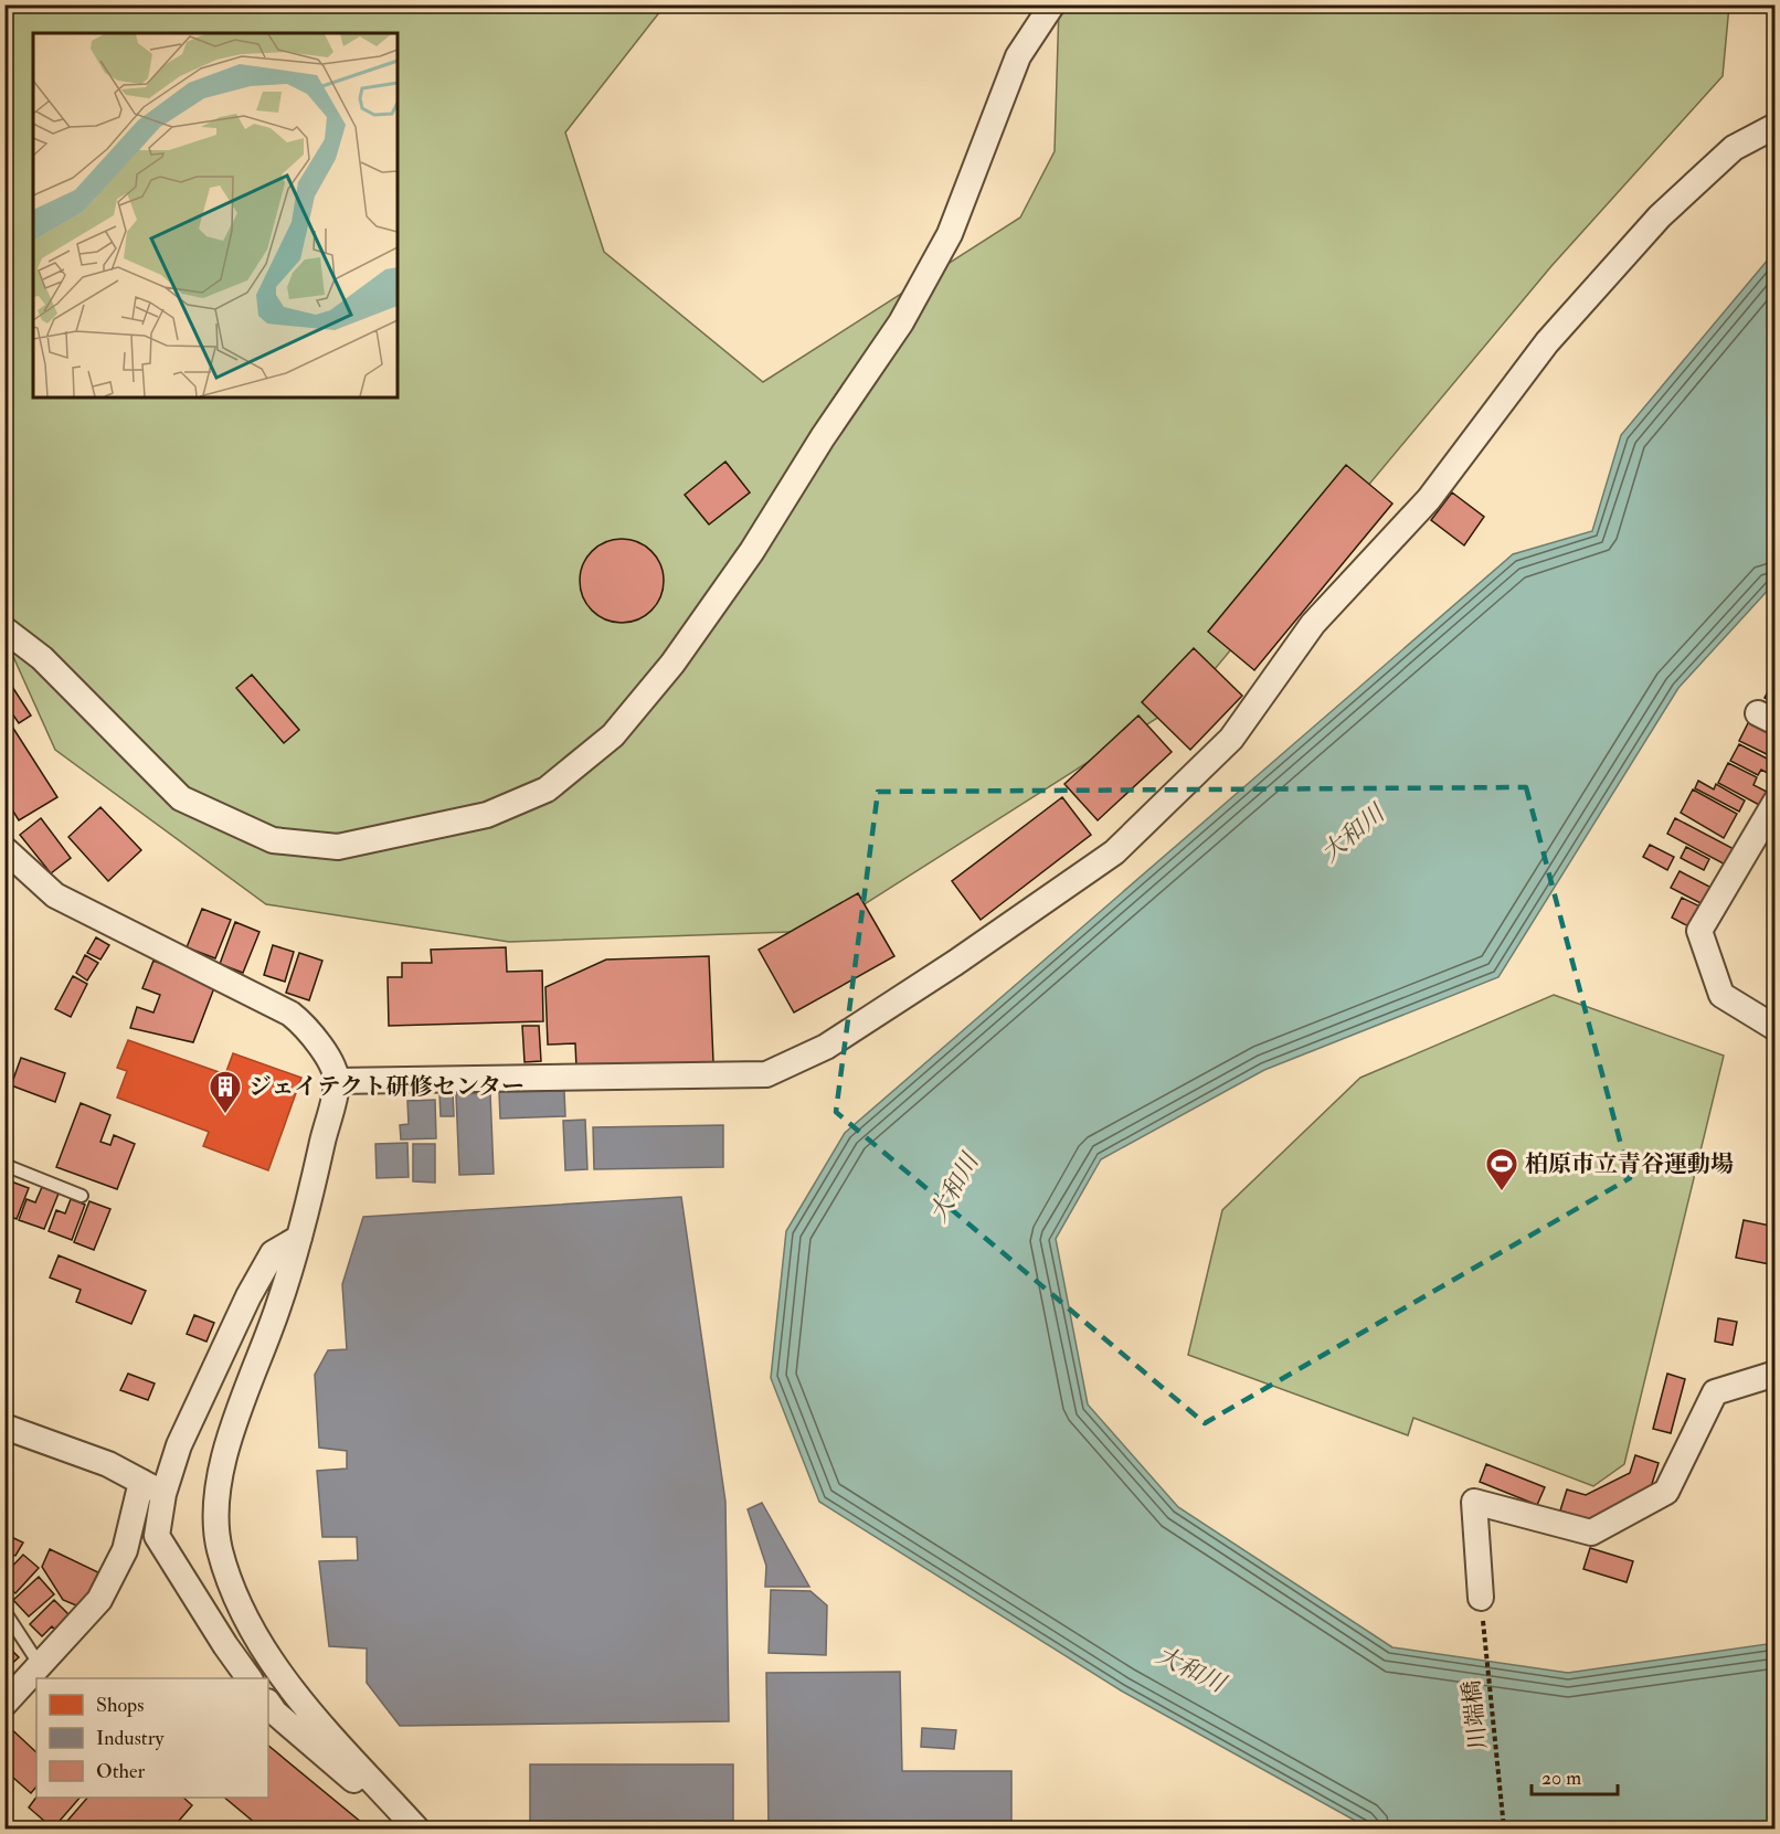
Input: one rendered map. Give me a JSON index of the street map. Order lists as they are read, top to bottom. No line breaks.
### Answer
{"streets":{"path":["川端橋"]},"water":["大和川"],"places":{"building":["ジェイテクト研修センター"],"sports":["柏原市立青谷運動場"]},"legend":["Shops","Industry","Other"],"scale_bar":"20 m"}
